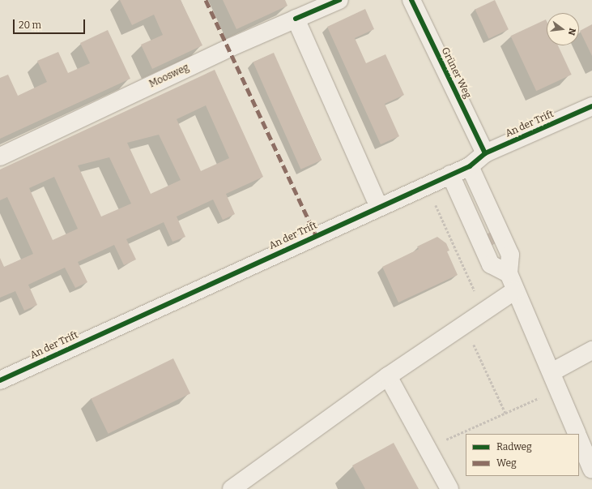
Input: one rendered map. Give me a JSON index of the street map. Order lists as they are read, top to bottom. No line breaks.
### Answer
{"streets":{"street":["Grüner Weg","Moosweg","An der Trift"]},"crossings":[["Grüner Weg","An der Trift"]],"legend":["Radweg","Weg"],"scale_bar":"20 m","north":"right"}
